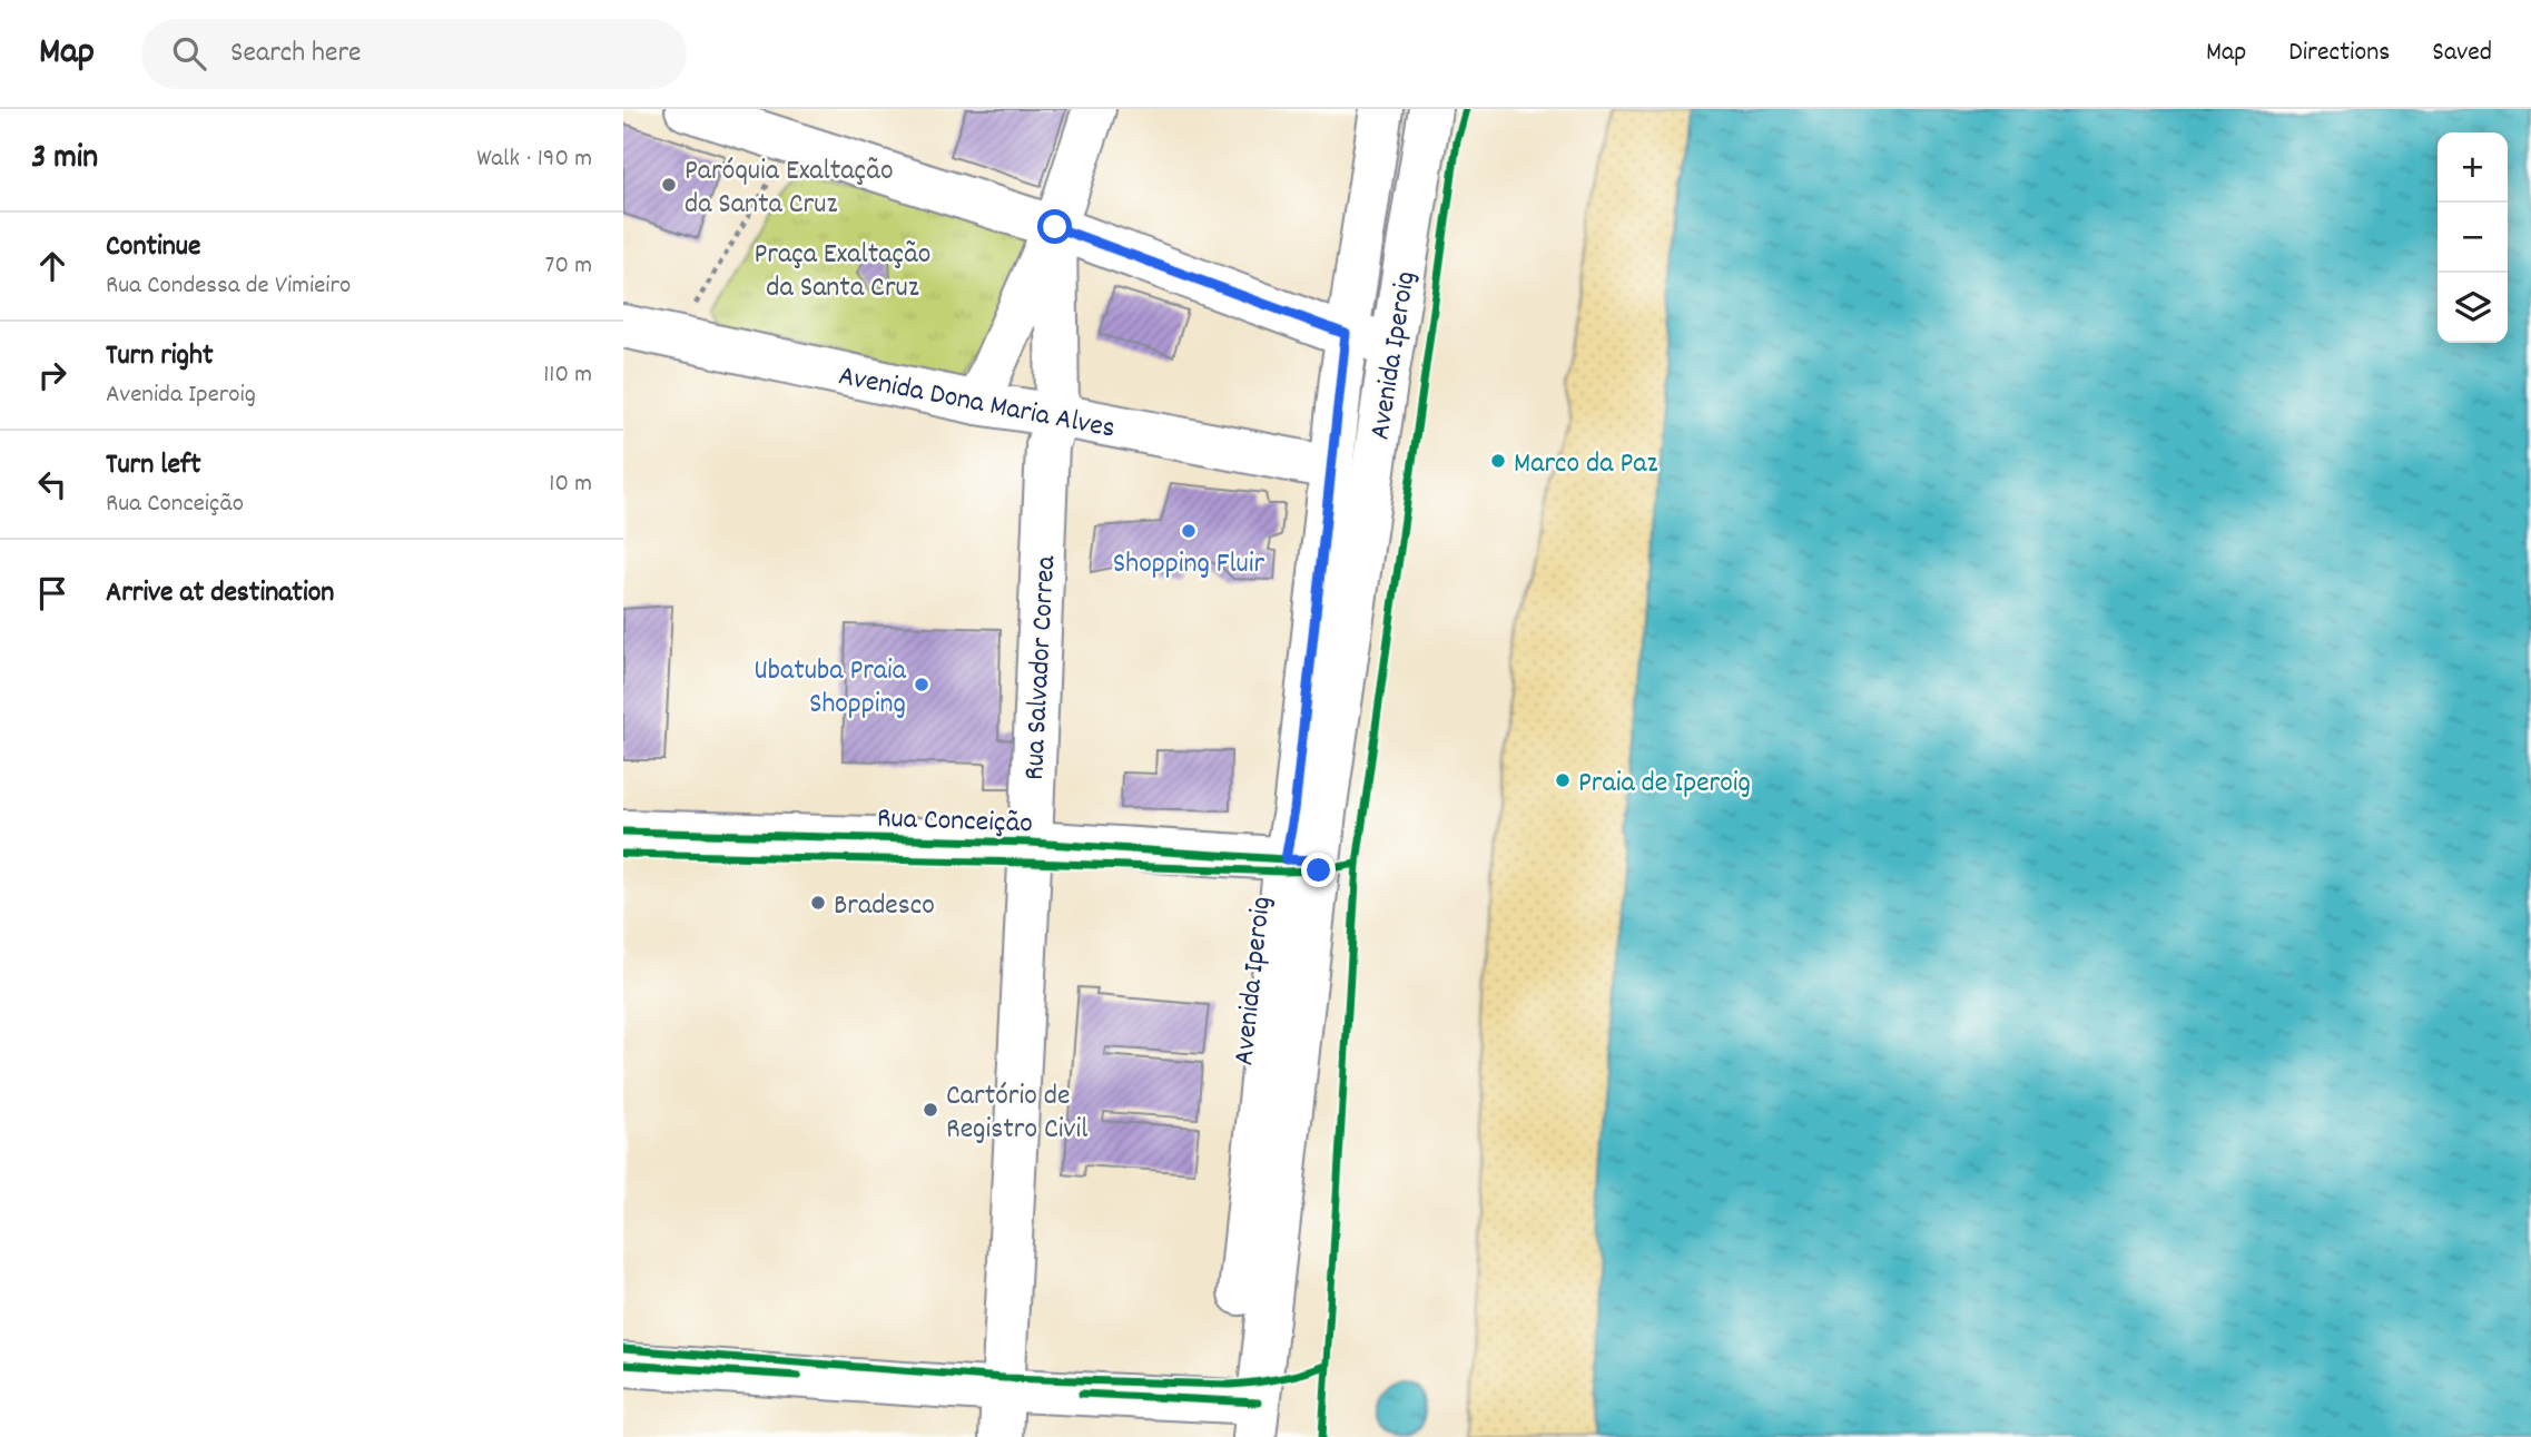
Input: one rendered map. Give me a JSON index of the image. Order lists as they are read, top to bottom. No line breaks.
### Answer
{"streets":{"main road":["Avenida Iperoig","Avenida Dona Maria Alves","Rua Salvador Correa","Rua Conceição"]},"crossings":[["Avenida Iperoig","Avenida Dona Maria Alves"],["Avenida Iperoig","Rua Conceição"],["Avenida Dona Maria Alves","Rua Salvador Correa"],["Rua Salvador Correa","Rua Conceição"]],"parks":["Praça Exaltação da Santa Cruz"],"places":["Paróquia Exaltação da Santa Cruz","Marco da Paz","Shopping Fluir","Ubatuba Praia Shopping","Praia de Iperoig","Bradesco","Cartório de Registro Civil"],"page":{"header":"Map","search":"Search here","nav":["Map","Directions","Saved"],"heading":["3 min","Walk · 190 m"],"map_buttons":["+","−"],"list":[["Continue","Rua Condessa de Vimieiro","70 m"],["Turn right","Avenida Iperoig","110 m"],["Turn left","Rua Conceição","10 m"],"Arrive at destination"]}}
